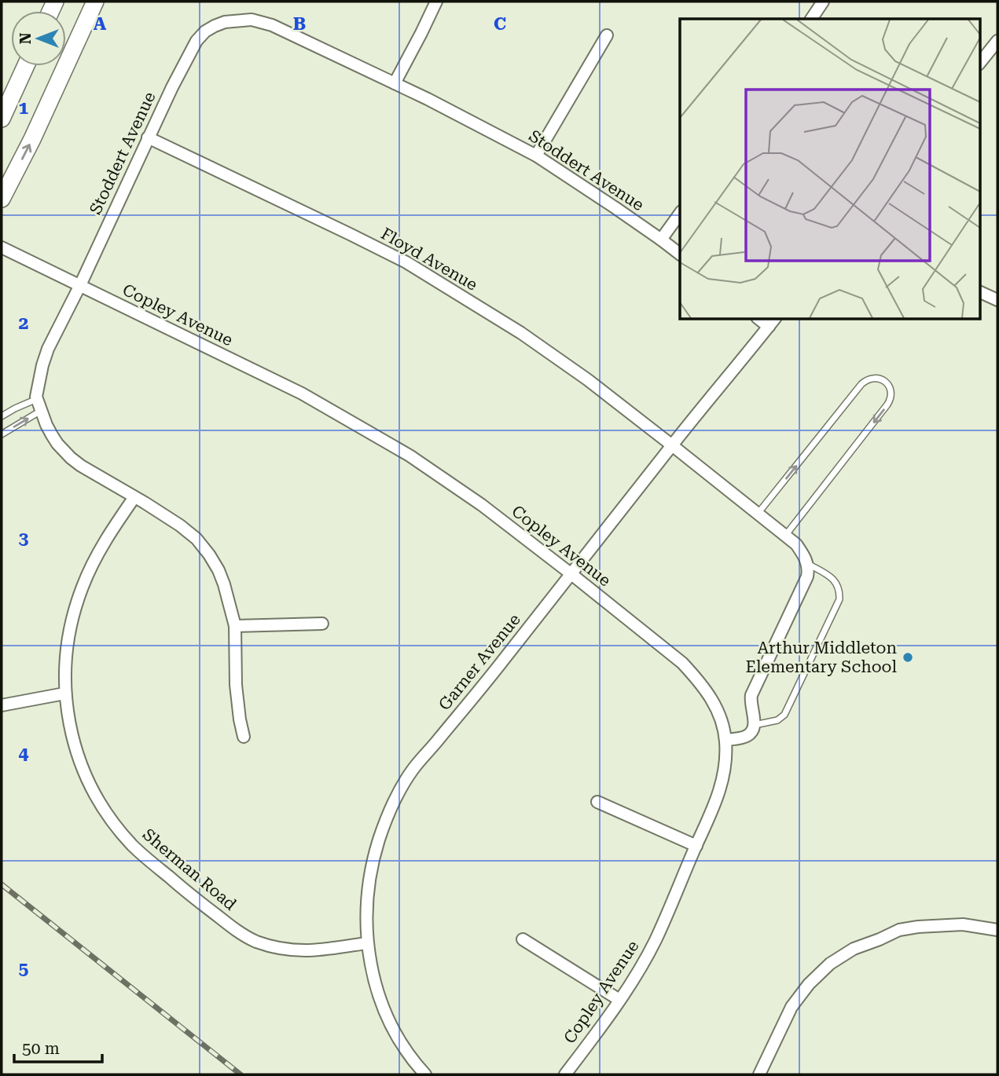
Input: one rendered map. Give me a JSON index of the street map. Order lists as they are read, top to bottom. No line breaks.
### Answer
{"streets":{"street":["Stoddert Avenue","Floyd Avenue","Copley Avenue","Garner Avenue","Sherman Road"]},"crossings":[["Stoddert Avenue","Floyd Avenue"],["Stoddert Avenue","Copley Avenue"],["Stoddert Avenue","Sherman Road"],["Floyd Avenue","Garner Avenue"],["Copley Avenue","Garner Avenue"],["Garner Avenue","Sherman Road"]],"places":["Arthur Middleton Elementary School"],"scale_bar":"50 m","north":"left","grid":{"columns":["A","B","C"],"rows":["1","2","3","4","5"]}}
